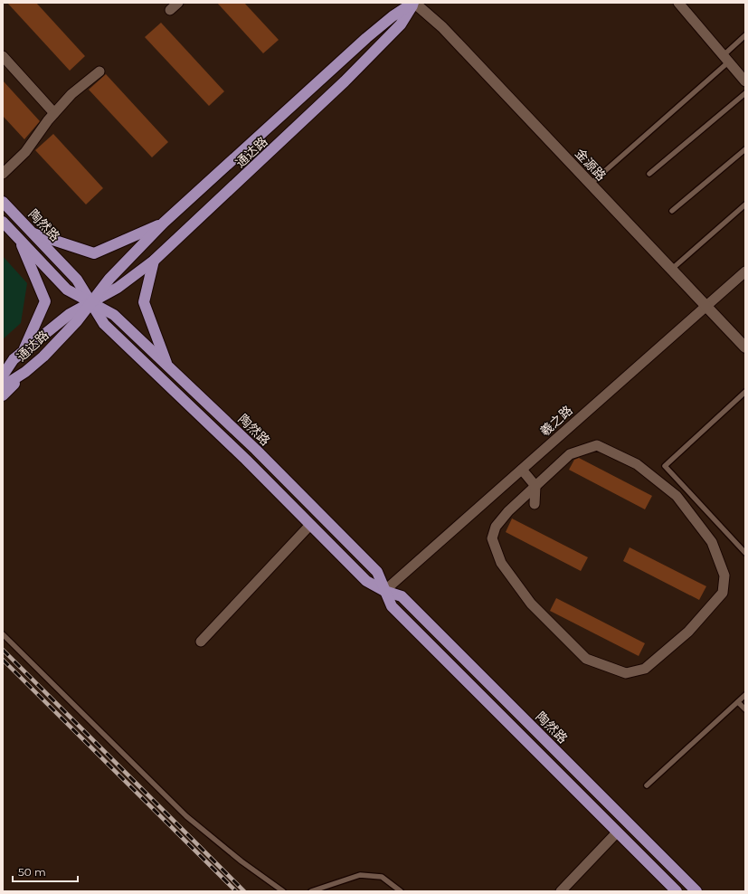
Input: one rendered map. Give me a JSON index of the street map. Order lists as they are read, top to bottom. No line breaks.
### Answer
{"streets":{"main road":["通达路","陶然路"],"street":["金源路","羲之路"]},"crossings":[["通达路","金源路"],["通达路","陶然路"],["金源路","羲之路"],["陶然路","羲之路"]],"scale_bar":"50 m"}
